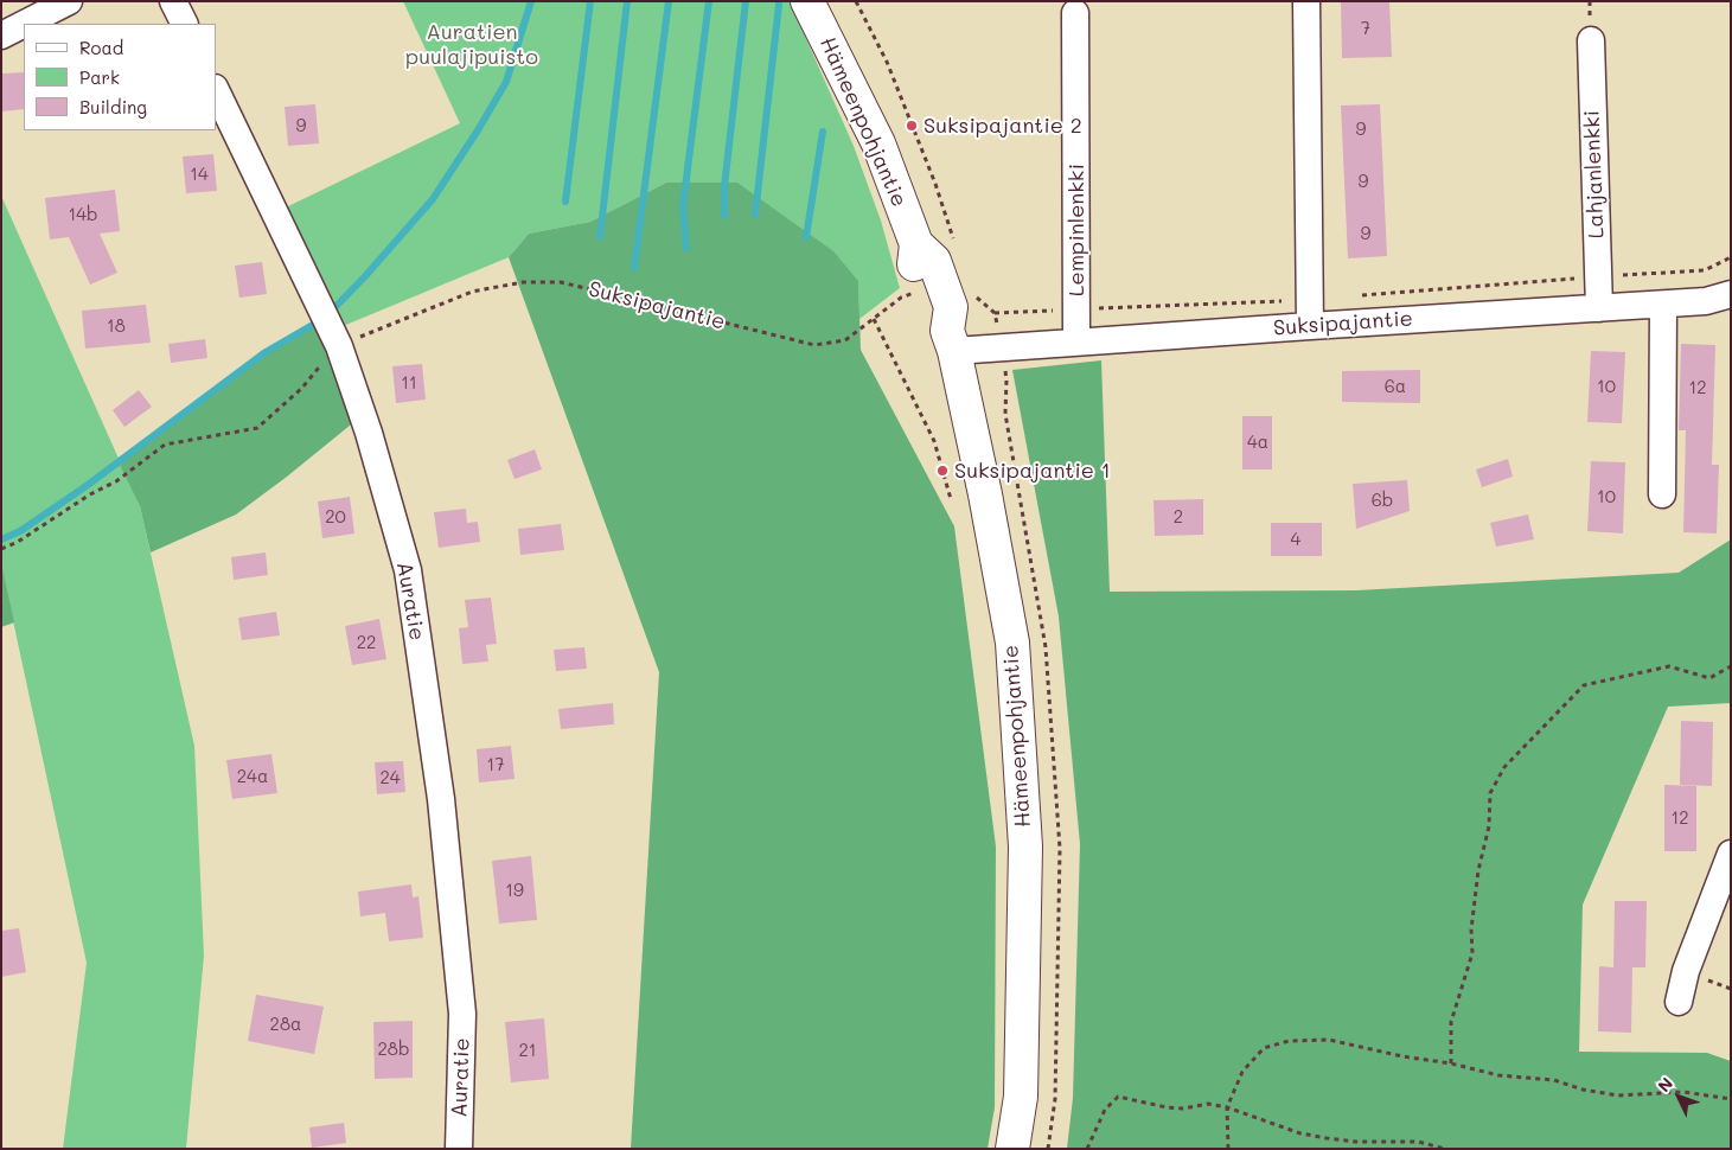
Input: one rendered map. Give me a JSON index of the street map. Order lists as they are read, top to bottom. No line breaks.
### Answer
{"streets":{"main road":["Hämeenpohjantie"],"street":["Lahjanlenkki","Lempinlenkki","Suksipajantie","Auratie"]},"crossings":[["Hämeenpohjantie","Suksipajantie"],["Lahjanlenkki","Suksipajantie"],["Lempinlenkki","Suksipajantie"],["Suksipajantie","Auratie"]],"parks":["Auratien puulajipuisto"],"places":["Suksipajantie 2","Suksipajantie 1"],"house_numbers":["7","9","9","14","9","14b","9","18","11","6a","10","12","4a","10","6b","20","2","4","22","17","24a","24","12","19","28a","28b","21"],"legend":["Road","Park","Building"],"north":"top left"}
